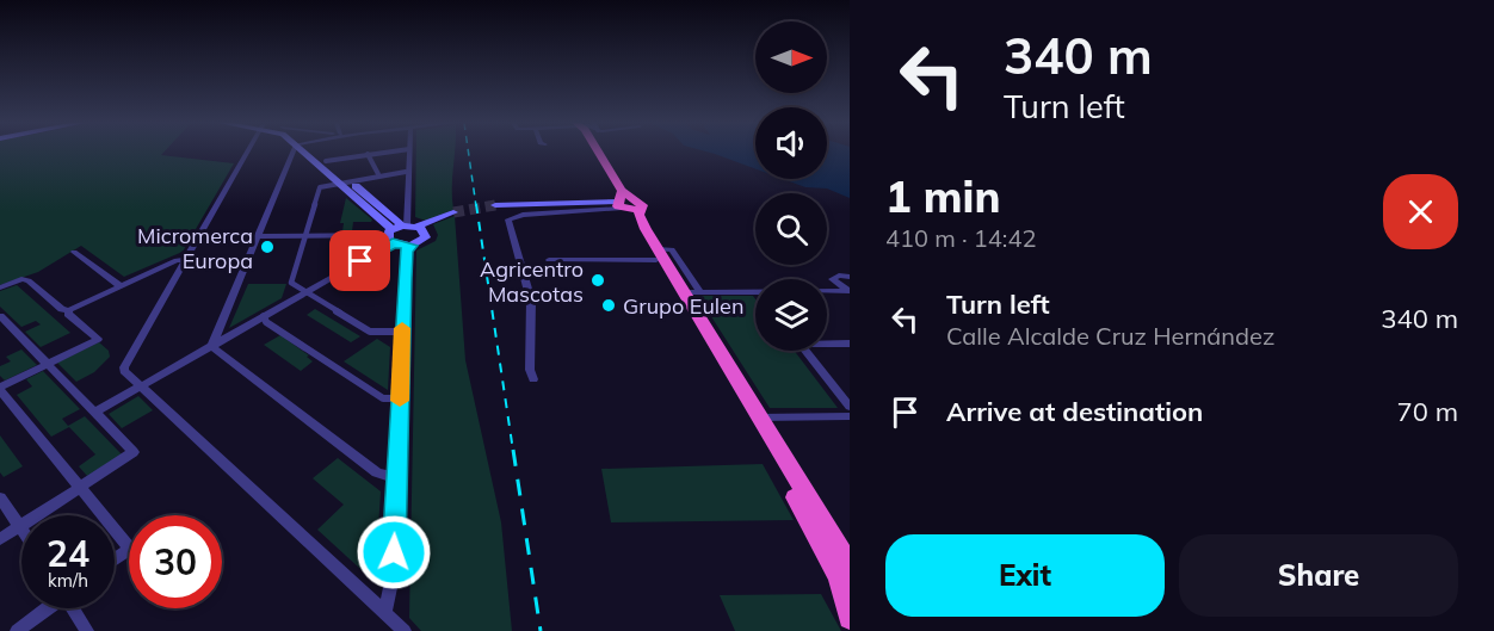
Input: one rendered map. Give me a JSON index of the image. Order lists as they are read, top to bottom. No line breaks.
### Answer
{"places":["Micromerca Europa","Agricentro Mascotas","Grupo Eulen"],"north":"right","page":{"turn":["340 m","Turn left"],"heading":["1 min","410 m · 14:42"],"list":[{"name":"Turn left","note":"Calle Alcalde Cruz Hernández","value":"340 m"},{"name":"Arrive at destination","value":"70 m"}],"speed":"24 km/h","limit":"30","buttons":["Exit","Share"]}}
